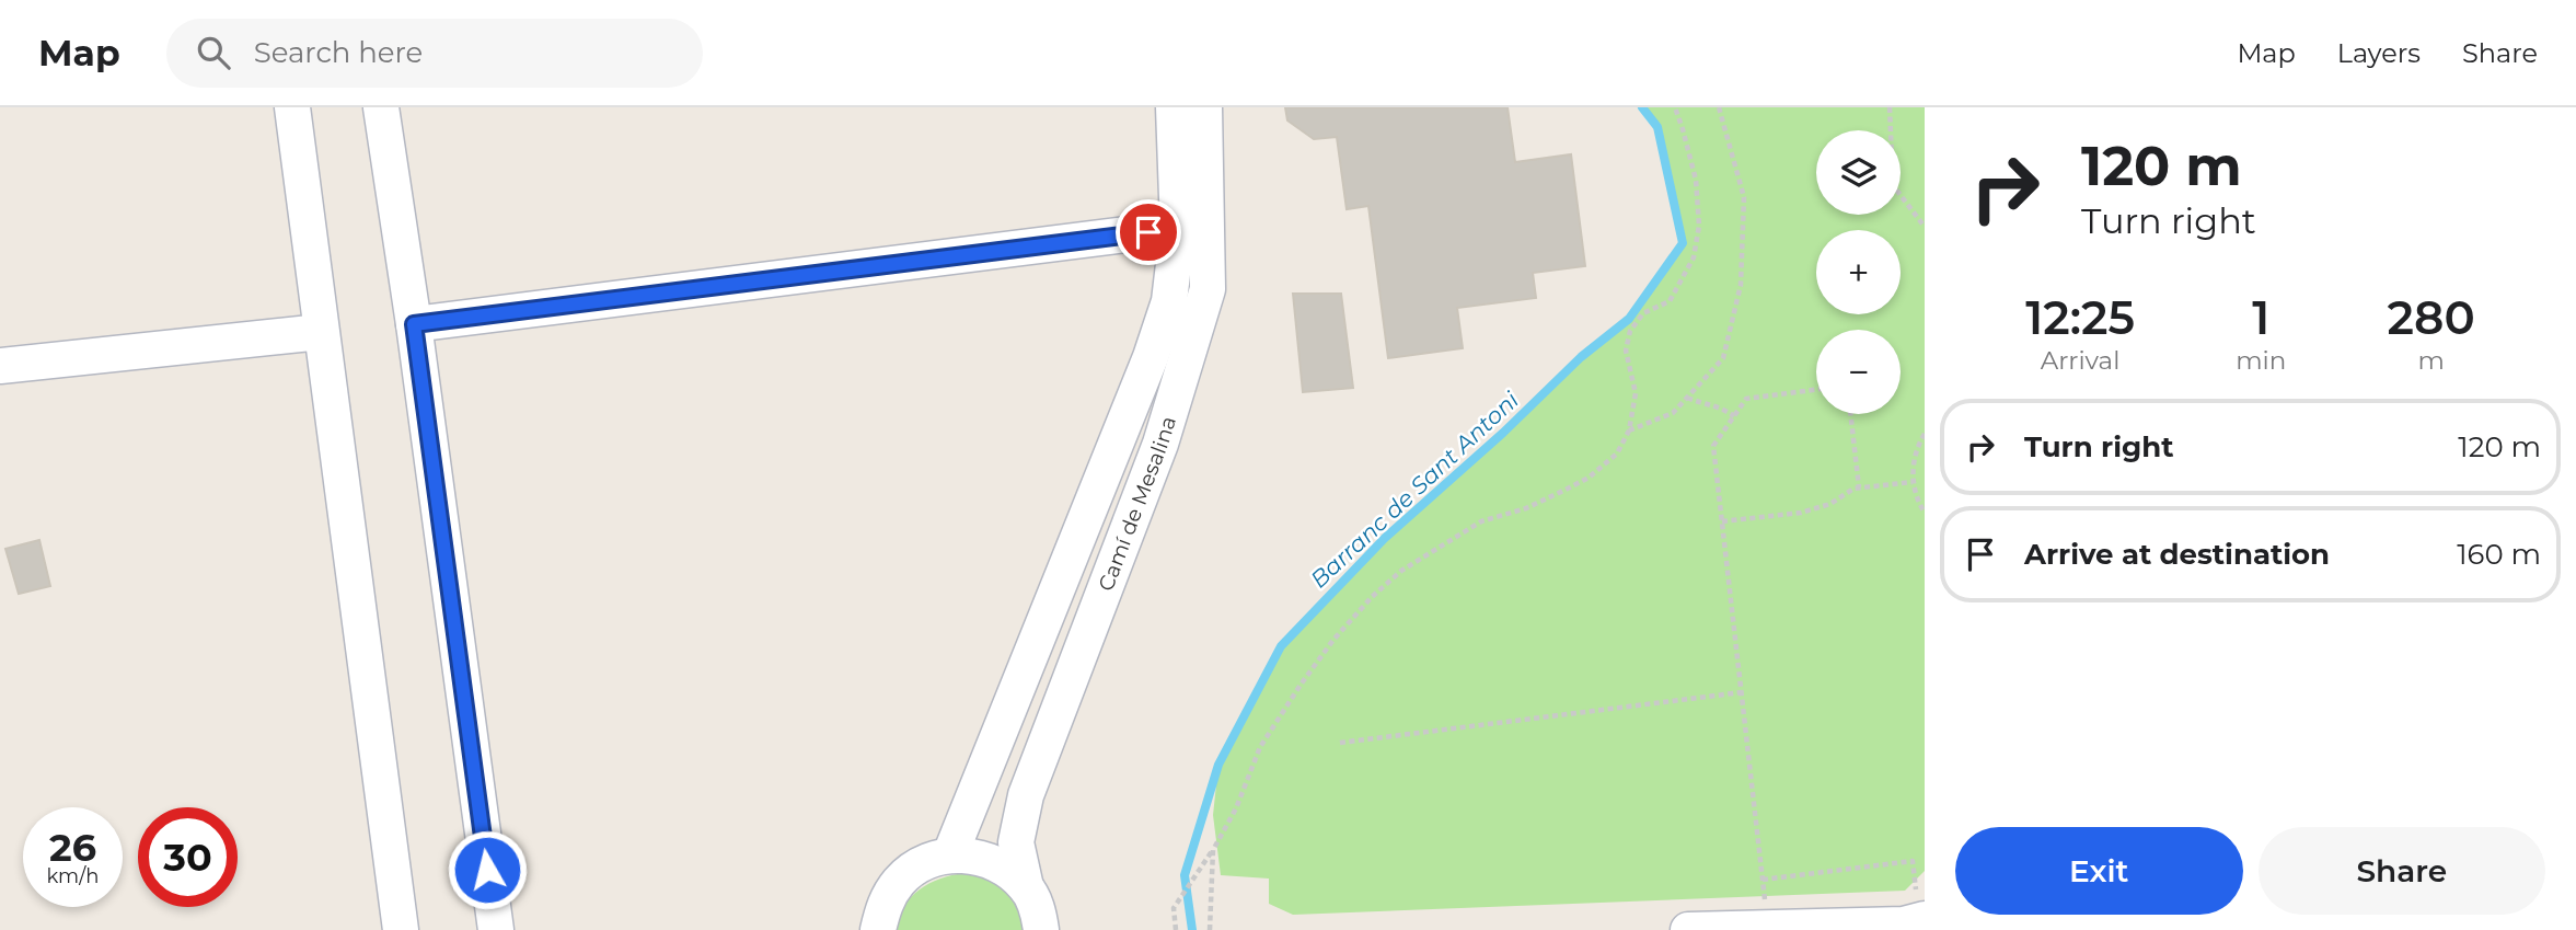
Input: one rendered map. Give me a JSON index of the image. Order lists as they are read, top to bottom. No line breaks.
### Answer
{"streets":{"street":["Camí de Mesalina"]},"water":["Barranc de Sant Antoni"],"page":{"header":"Map","search":"Search here","nav":["Map","Layers","Share"],"turn":["120 m","Turn right"],"map_buttons":["+","−"],"eta":["12:25","Arrival","1","min","280","m"],"list":[{"name":"Turn right","value":"120 m"},{"name":"Arrive at destination","value":"160 m"}],"speed":"26 km/h","limit":"30","buttons":["Exit","Share"]}}
